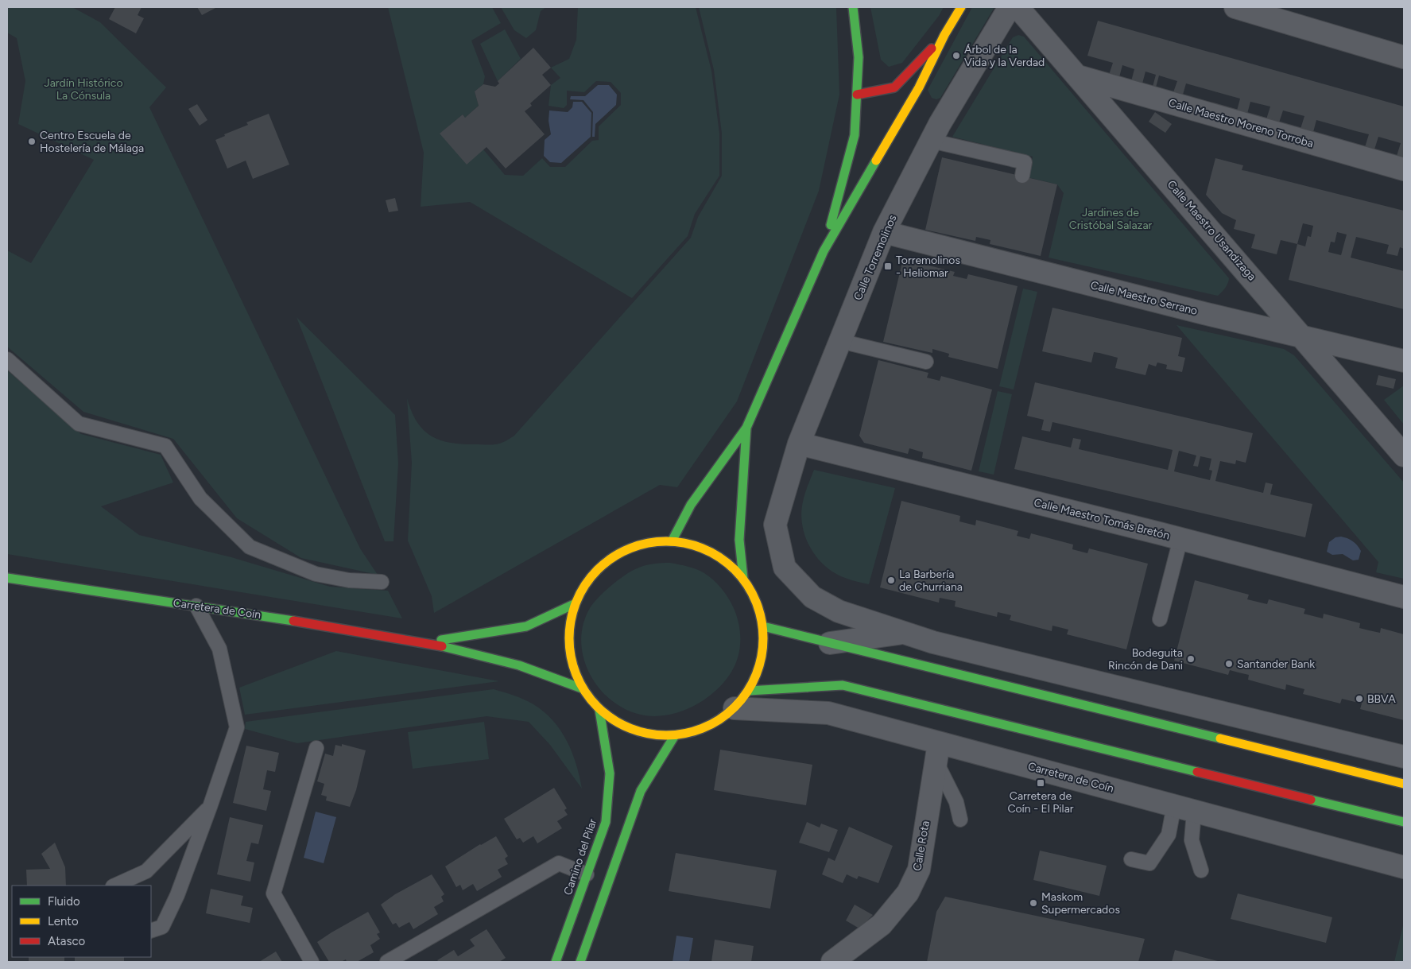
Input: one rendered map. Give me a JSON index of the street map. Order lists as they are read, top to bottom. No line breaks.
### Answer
{"streets":{"main road":["Carretera de Coín","Camino del Pilar"],"street":["Calle Maestro Moreno Torroba","Calle Maestro Usandizaga","Calle Torremolinos","Calle Maestro Serrano","Calle Maestro Tomás Bretón","Calle Rota"]},"crossings":[["Calle Maestro Moreno Torroba","Calle Maestro Usandizaga"],["Calle Maestro Usandizaga","Calle Maestro Serrano"],["Calle Torremolinos","Calle Maestro Serrano"],["Calle Torremolinos","Calle Maestro Tomás Bretón"],["Carretera de Coín","Calle Rota"]],"parks":["Jardín Histórico La Cónsula","Jardines de Cristóbal Salazar"],"places":{"other":["Árbol de la Vida y la Verdad","Centro Escuela de Hostelería de Málaga","La Barbería de Churriana","Bodeguita Rincón de Dani","Santander Bank","BBVA","Maskom Supermercados"],"transit":["Torremolinos - Heliomar","Carretera de Coín - El Pilar"]},"legend":["Fluido","Lento","Atasco"]}
